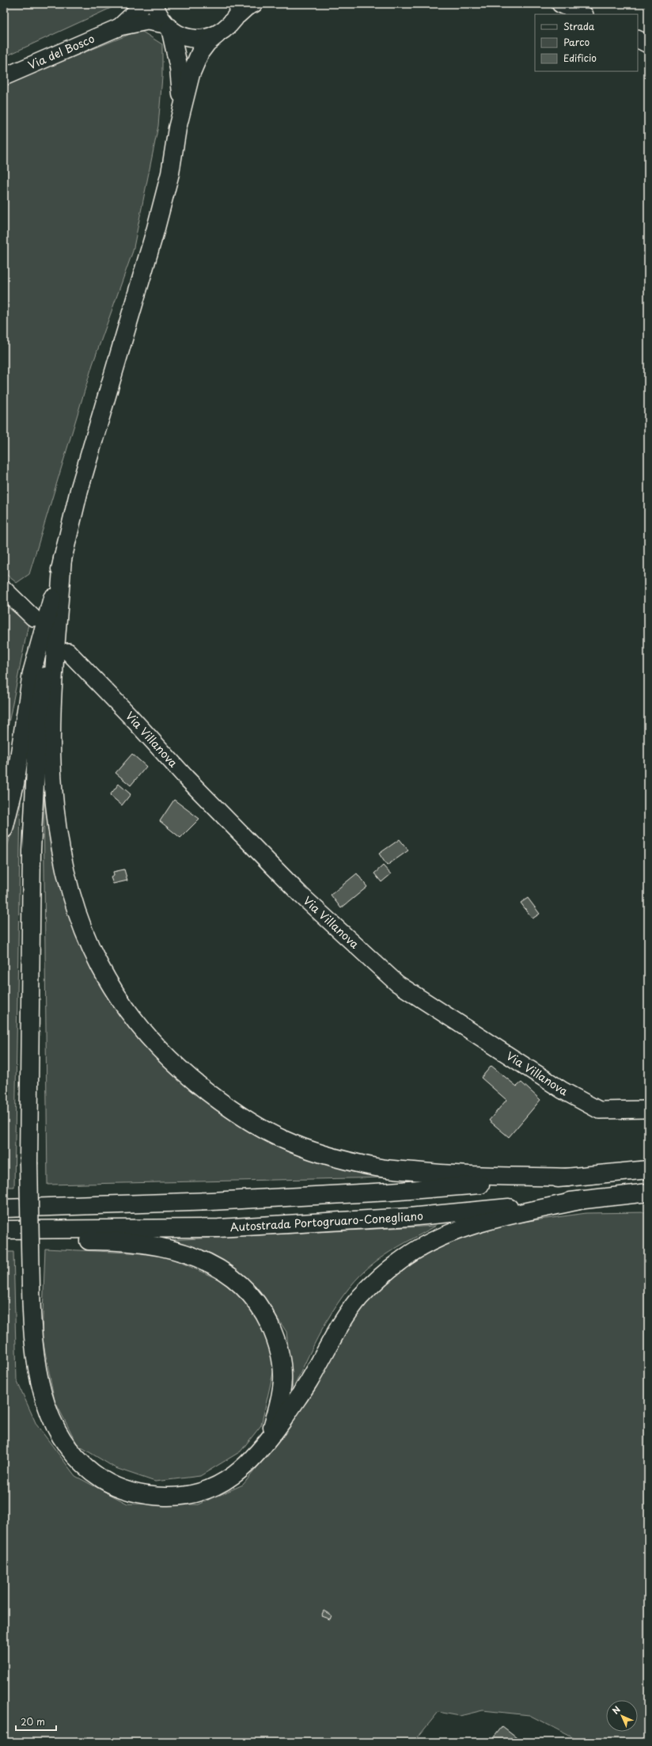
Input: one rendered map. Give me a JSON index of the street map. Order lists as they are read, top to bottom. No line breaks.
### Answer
{"streets":{"main road":["Autostrada Portogruaro-Conegliano"],"street":["Via del Bosco","Via Villanova"]},"legend":["Strada","Parco","Edificio"],"scale_bar":"20 m","north":"top left"}
